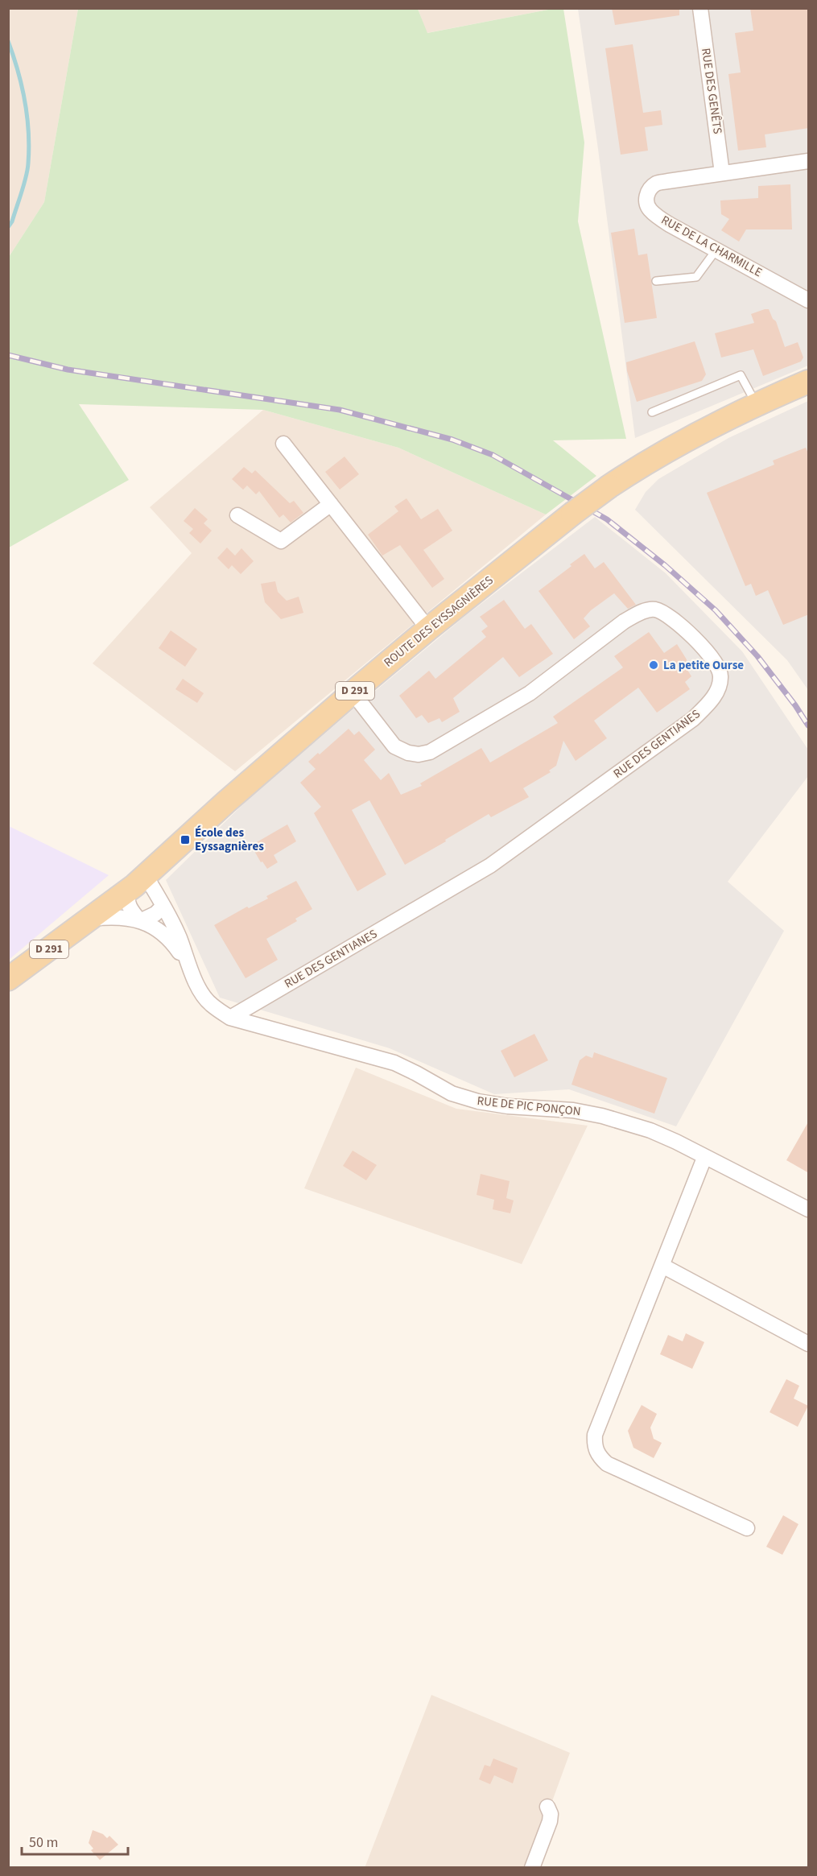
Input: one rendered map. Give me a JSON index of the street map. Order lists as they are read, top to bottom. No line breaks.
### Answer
{"streets":{"main road":["ROUTE DES EYSSAGNIÈRES","D 291"],"street":["RUE DES GENÊTS","RUE DE LA CHARMILLE","RUE DES GENTIANES","RUE DE PIC PONÇON"]},"crossings":[["RUE DES GENÊTS","RUE DE LA CHARMILLE"],["ROUTE DES EYSSAGNIÈRES","RUE DES GENTIANES"],["ROUTE DES EYSSAGNIÈRES","RUE DE PIC PONÇON"],["RUE DES GENTIANES","RUE DE PIC PONÇON"]],"places":{"other":["La petite Ourse"],"transit":["École des Eyssagnières"]},"scale_bar":"50 m"}
